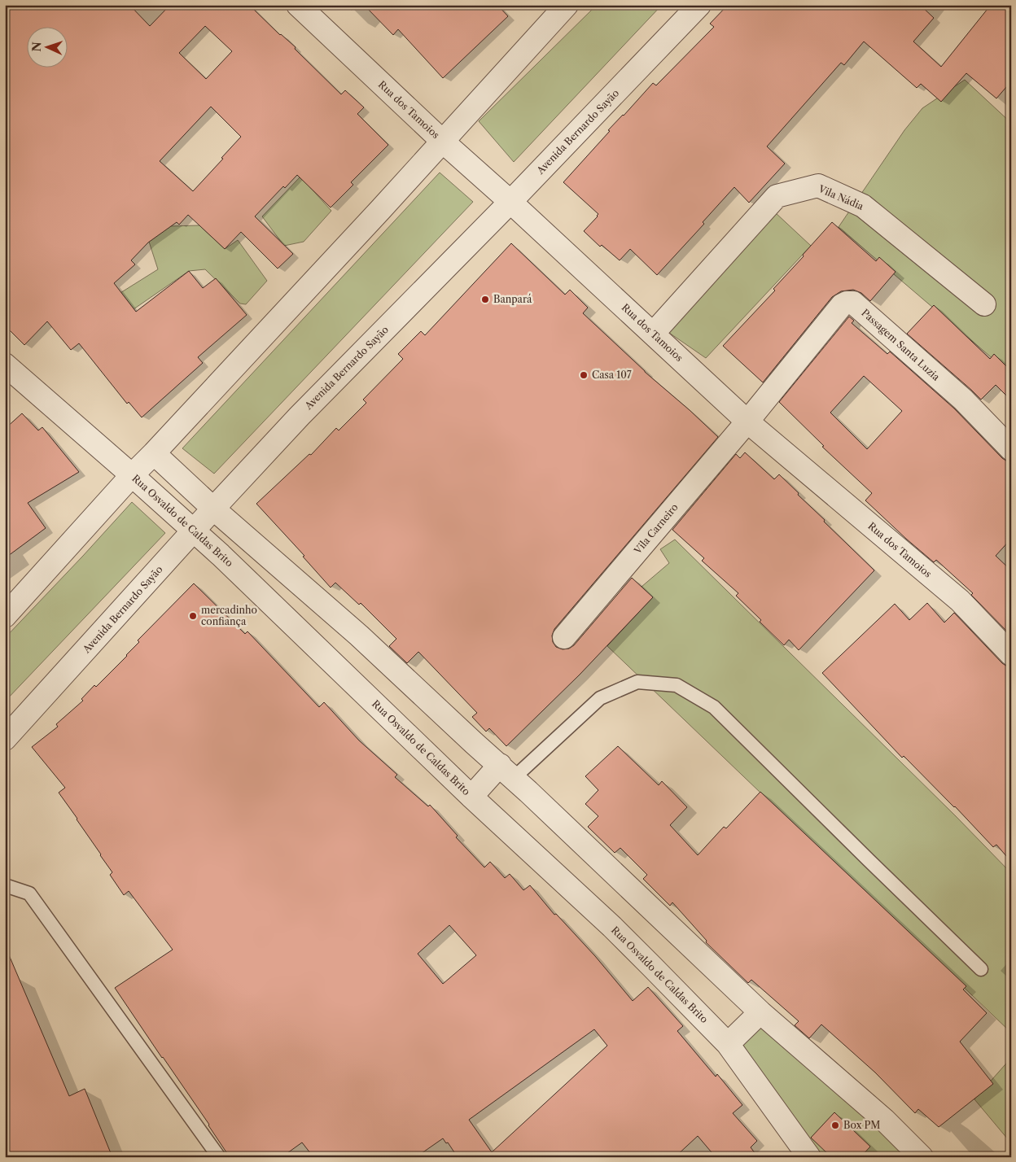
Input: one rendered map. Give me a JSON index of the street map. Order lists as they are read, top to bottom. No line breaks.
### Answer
{"streets":{"street":["Rua dos Tamoios","Avenida Bernardo Sayão","Vila Nádia","Passagem Santa Luzia","Rua Osvaldo de Caldas Brito","Vila Carneiro"]},"crossings":[["Rua dos Tamoios","Avenida Bernardo Sayão"],["Rua dos Tamoios","Vila Nádia"],["Rua dos Tamoios","Passagem Santa Luzia"],["Rua dos Tamoios","Vila Carneiro"],["Avenida Bernardo Sayão","Rua Osvaldo de Caldas Brito"],["Passagem Santa Luzia","Vila Carneiro"]],"places":["Banpará","Casa 107","mercadinho confiança","Box PM"],"north":"left"}
